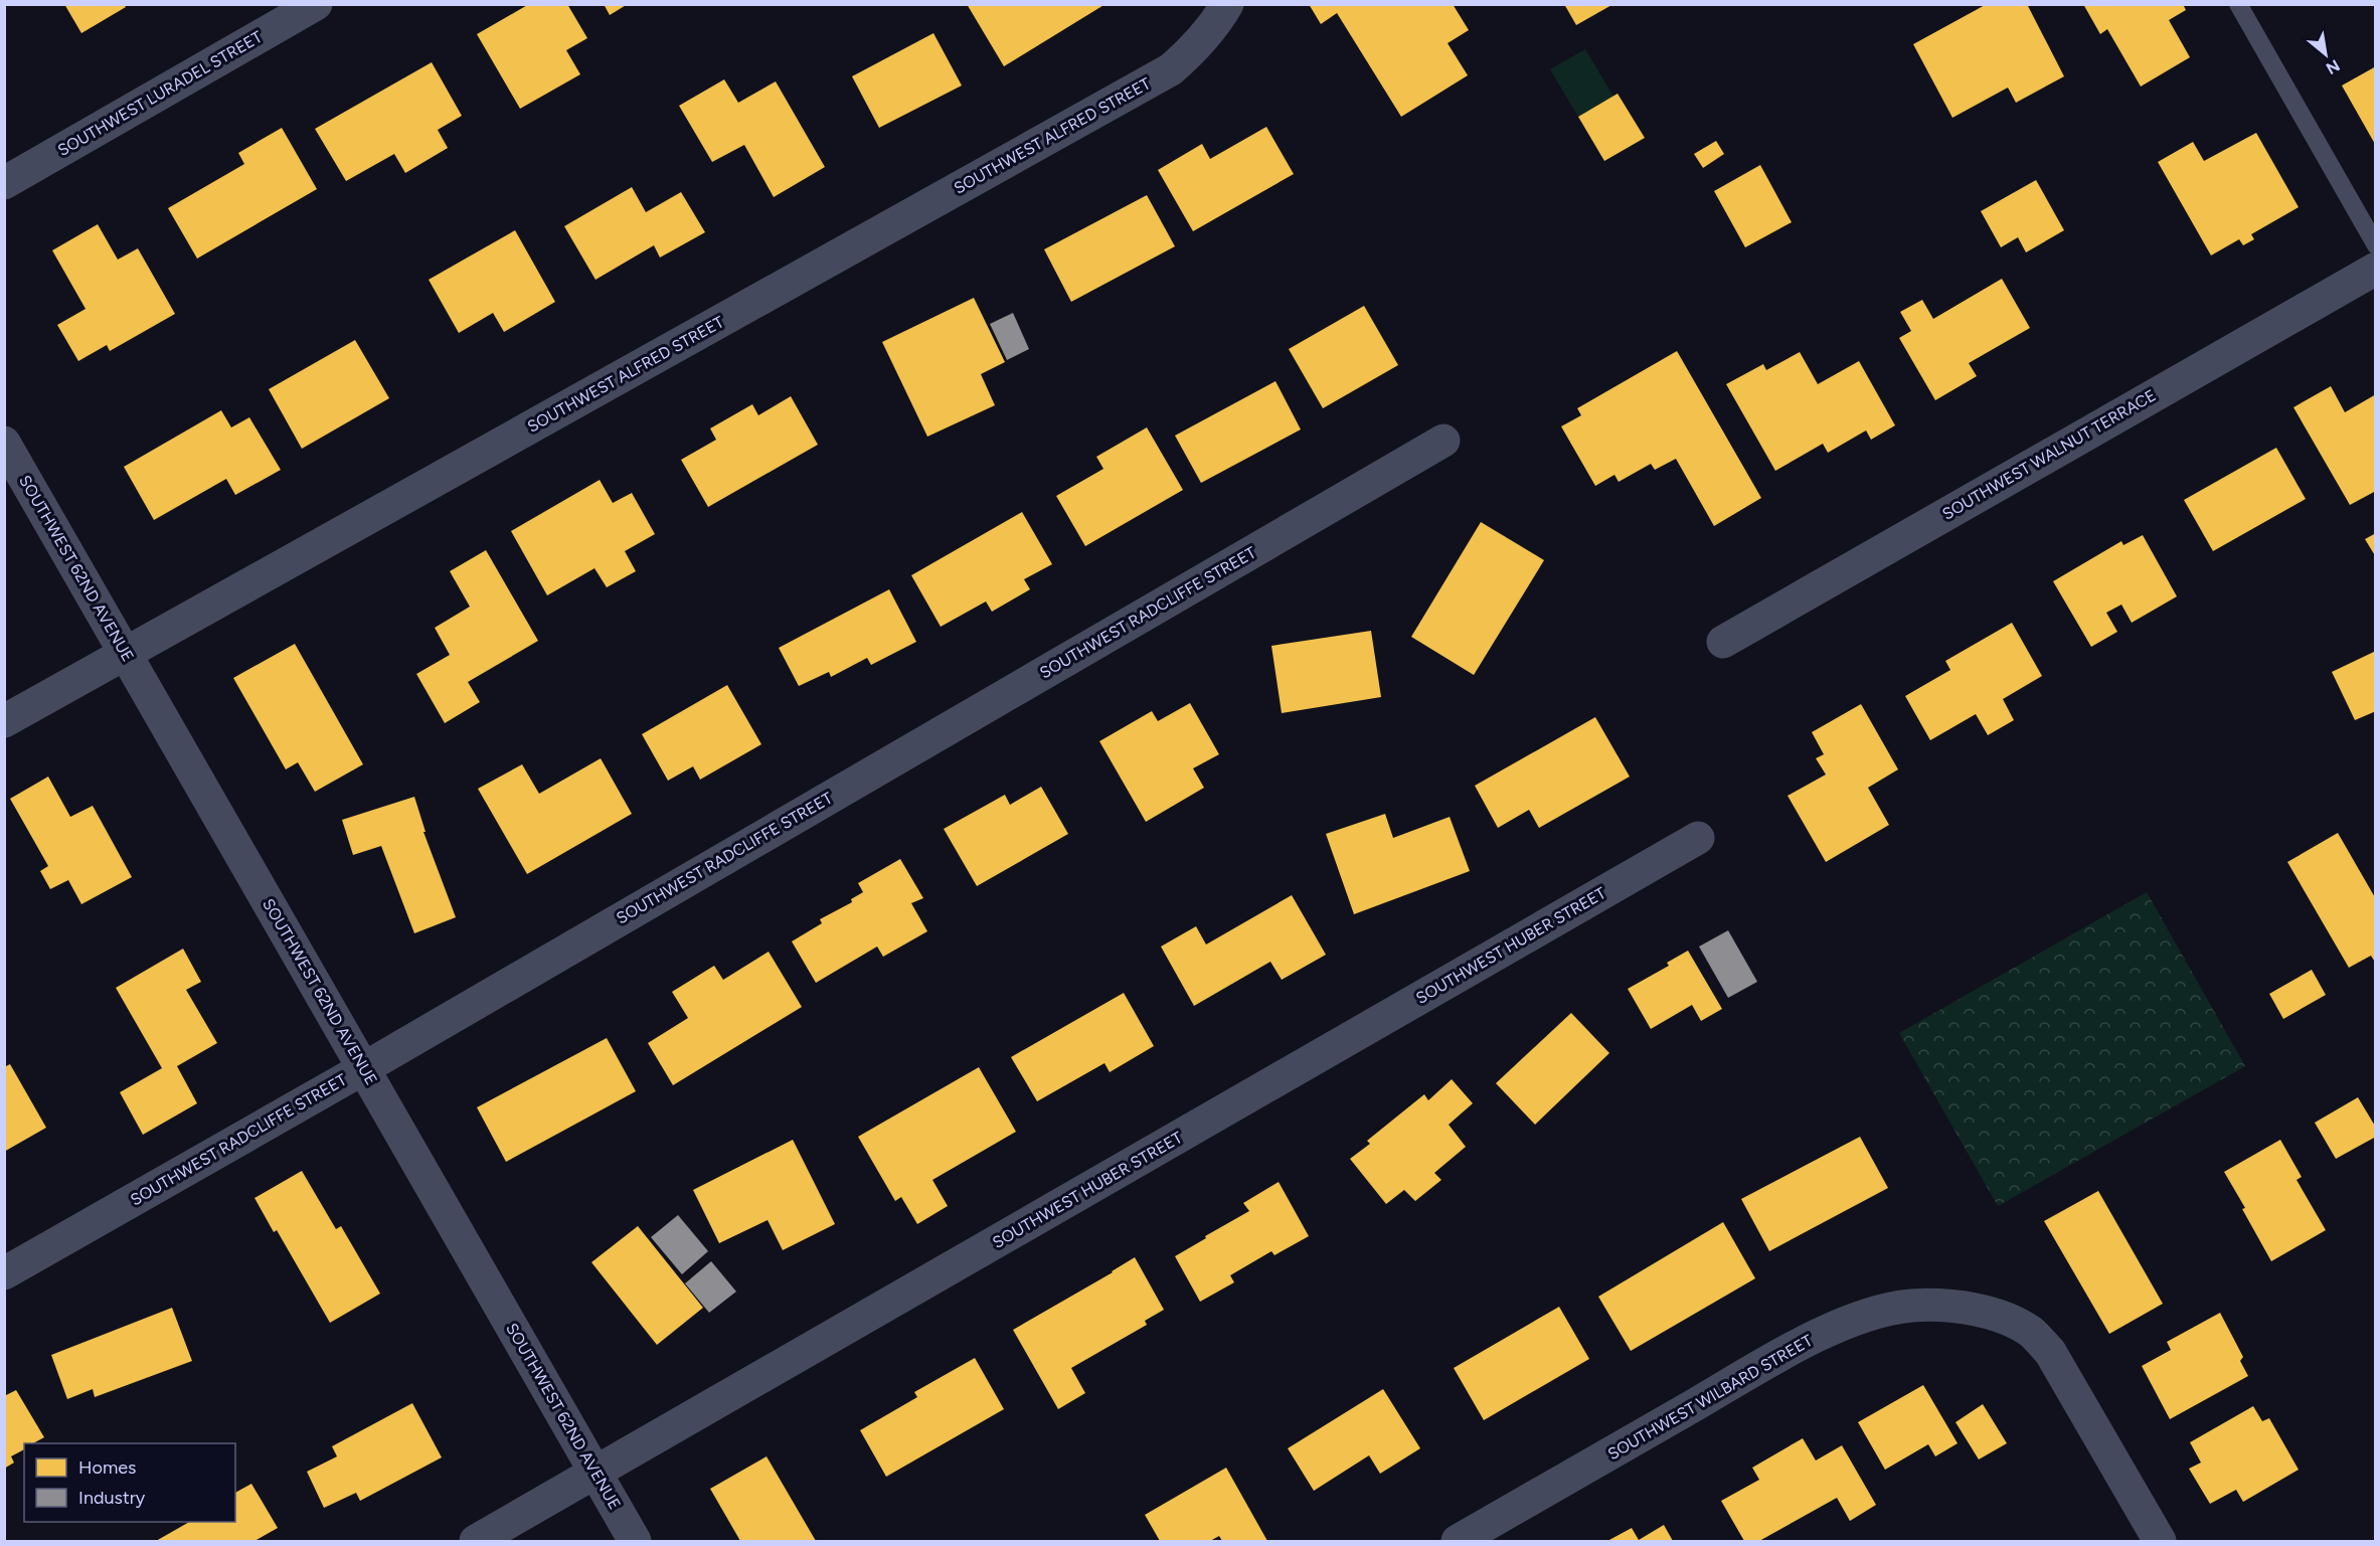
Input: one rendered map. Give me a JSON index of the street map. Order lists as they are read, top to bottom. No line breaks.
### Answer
{"streets":{"street":["SOUTHWEST LURADEL STREET","SOUTHWEST ALFRED STREET","SOUTHWEST WALNUT TERRACE","SOUTHWEST 62ND AVENUE","SOUTHWEST RADCLIFFE STREET","SOUTHWEST HUBER STREET","SOUTHWEST WILBARD STREET"]},"crossings":[["SOUTHWEST ALFRED STREET","SOUTHWEST 62ND AVENUE"],["SOUTHWEST 62ND AVENUE","SOUTHWEST RADCLIFFE STREET"],["SOUTHWEST 62ND AVENUE","SOUTHWEST HUBER STREET"]],"legend":["Homes","Industry"],"north":"bottom right"}
